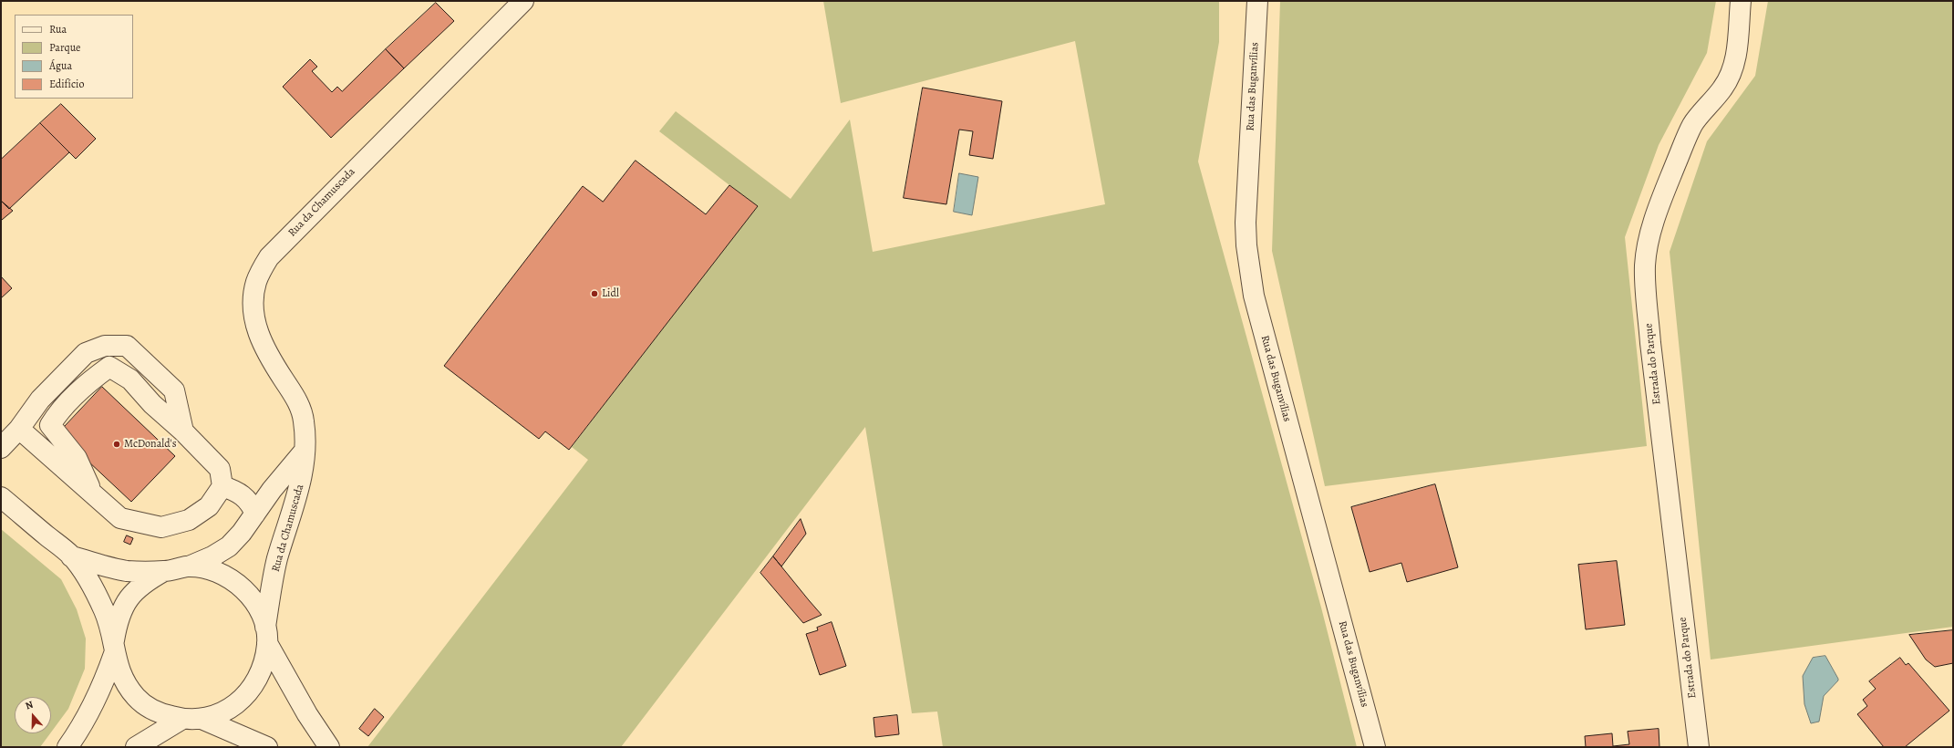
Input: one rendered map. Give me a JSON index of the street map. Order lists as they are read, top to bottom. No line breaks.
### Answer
{"streets":{"street":["Rua das Buganvílias","Rua da Chamuscada","Estrada do Parque"]},"places":["Lidl","McDonald's"],"legend":["Rua","Parque","Água","Edifício"],"north":"top"}
